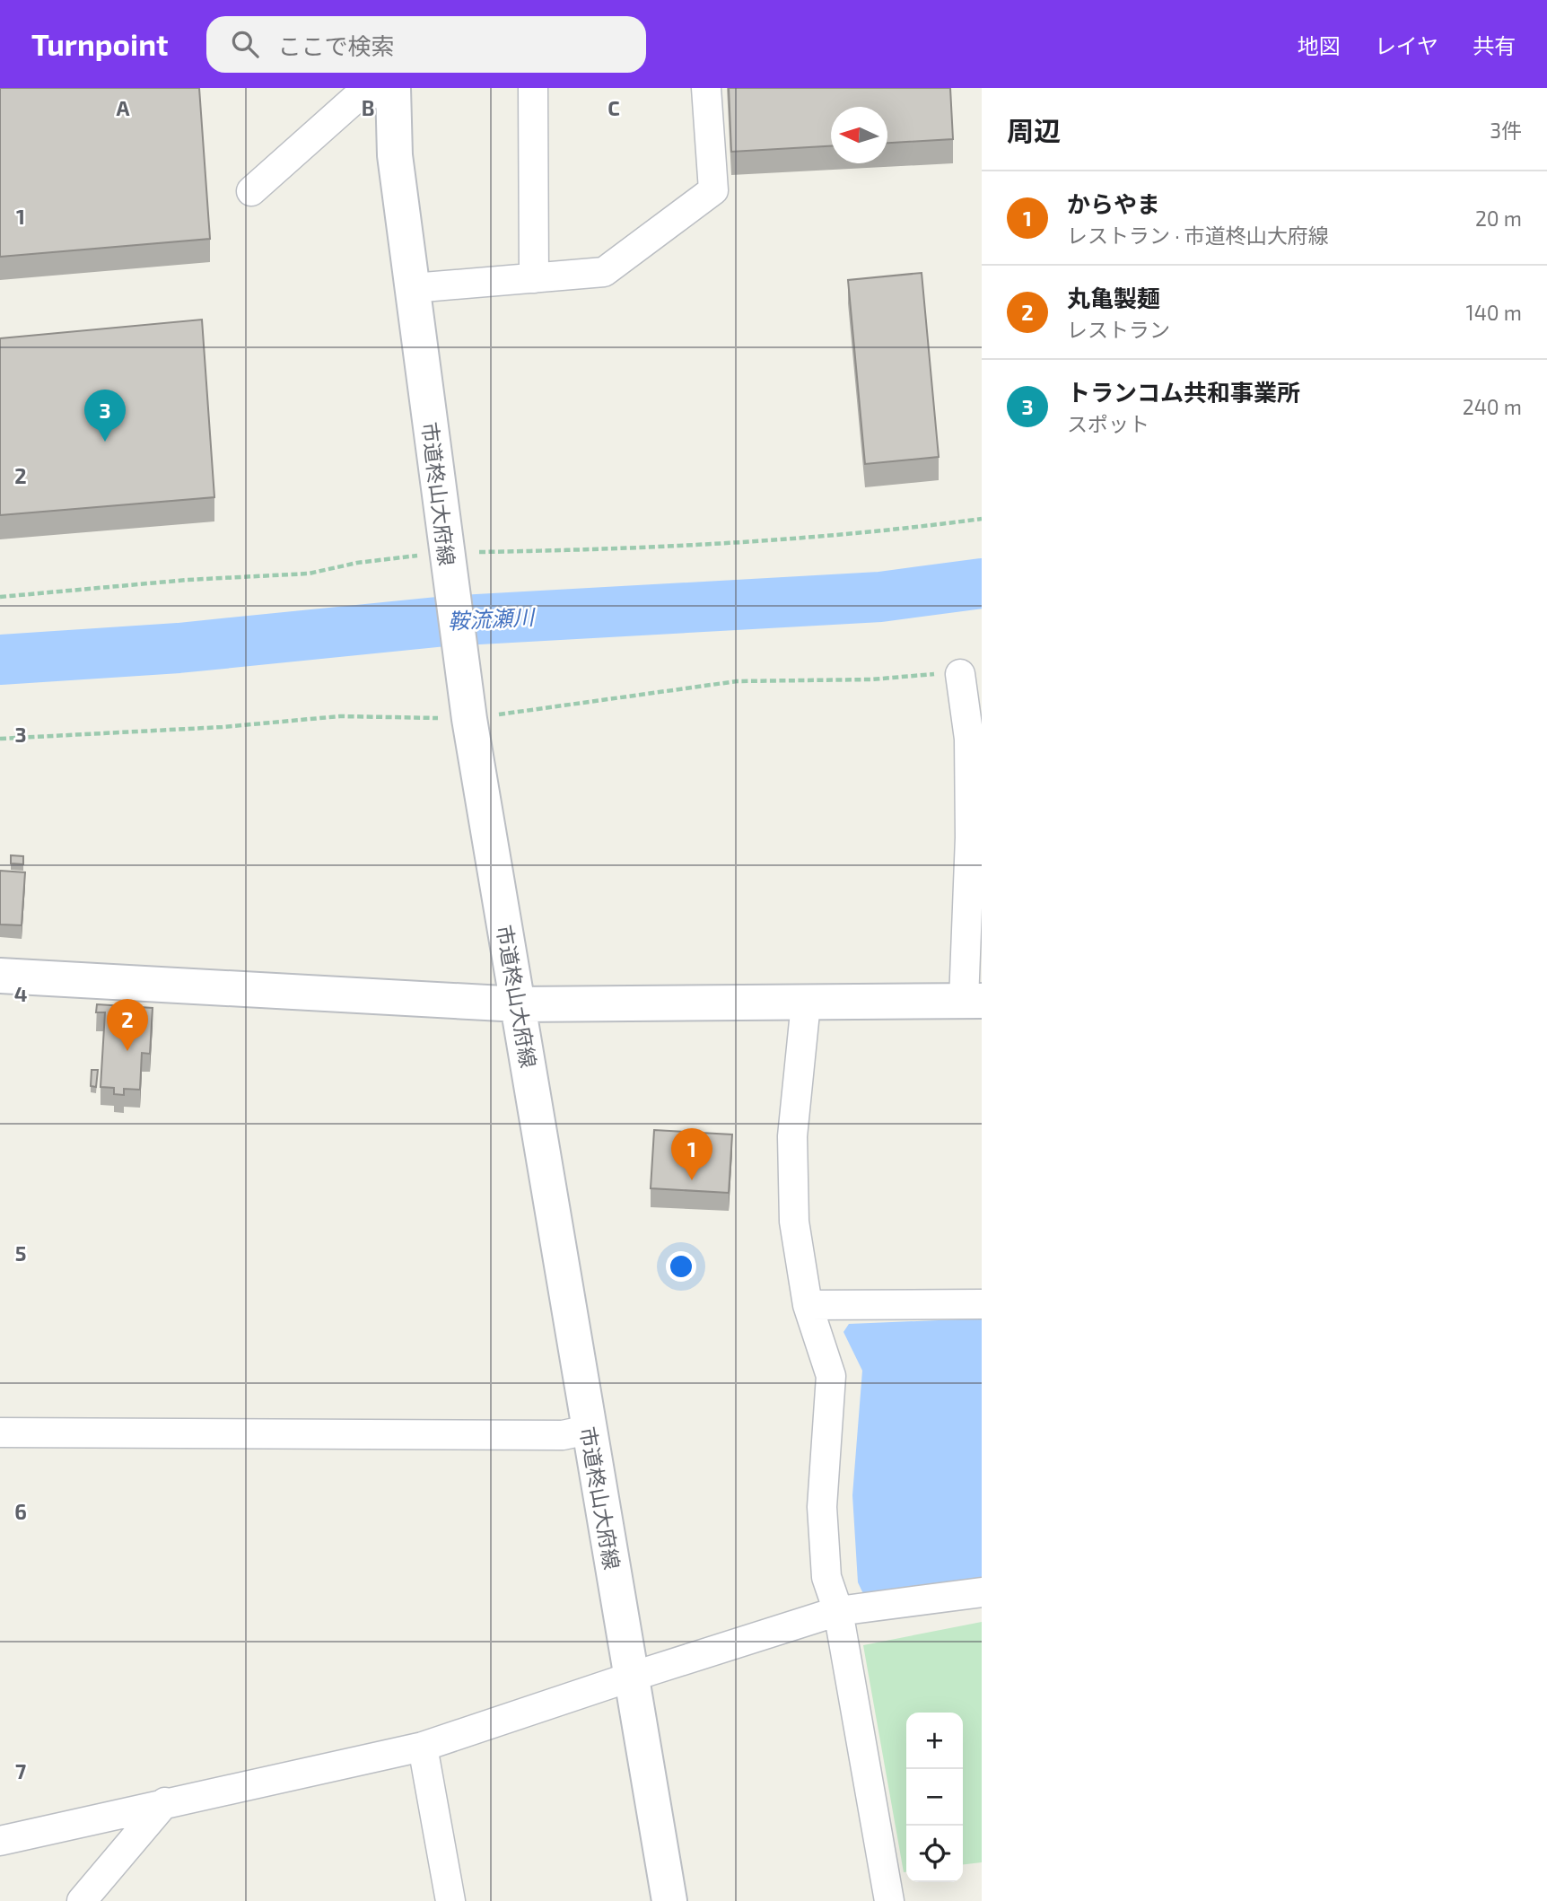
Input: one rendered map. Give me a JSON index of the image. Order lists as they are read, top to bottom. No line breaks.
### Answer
{"streets":{"street":["市道柊山大府線"]},"water":["鞍流瀬川"],"north":"left","page":{"header":"Turnpoint","search":"ここで検索","nav":["地図","レイヤ","共有"],"heading":["周辺","3件"],"list":[{"mark":"1","name":"からやま","note":"レストラン · 市道柊山大府線","value":"20 m"},{"mark":"2","name":"丸亀製麺","note":"レストラン","value":"140 m"},{"mark":"3","name":"トランコム共和事業所","note":"スポット","value":"240 m"}],"pins":["3","2","1"],"map_buttons":["+","−"]},"grid":{"columns":["A","B","C"],"rows":["1","2","3","4","5","6","7"]}}
